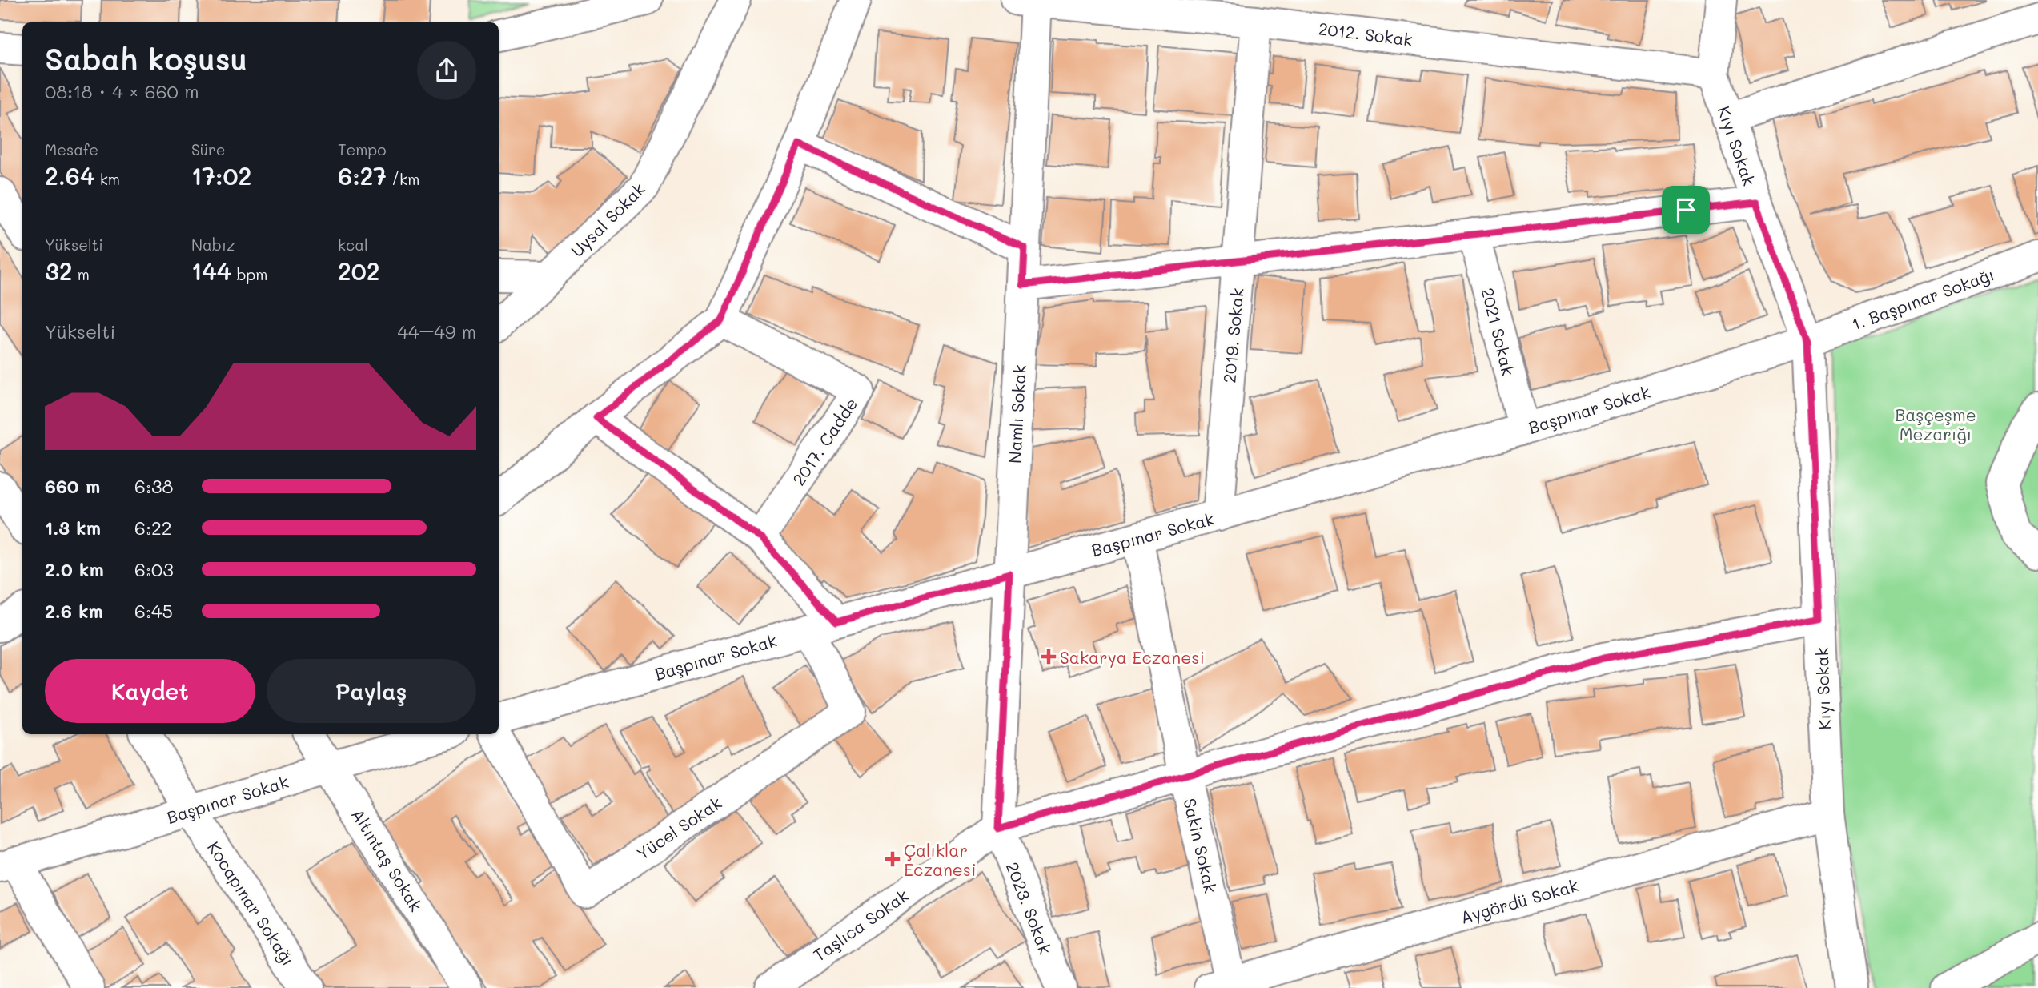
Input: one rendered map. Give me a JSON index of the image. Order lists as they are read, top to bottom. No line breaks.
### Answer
{"streets":{"street":["2012. Sokak","Kıyı Sokak","Uysal Sokak","1. Başpınar Sokağı","2021 Sokak","2019. Sokak","Başpınar Sokak","Namlı Sokak","2017. Cadde","Yücel Sokak","Sakin Sokak","Altıntaş Sokak","Aygördü Sokak","Kocapınar Sokağı","2023. Sokak","Taşlıca Sokak"]},"crossings":[["2012. Sokak","Kıyı Sokak"],["2012. Sokak","2019. Sokak"],["2012. Sokak","Namlı Sokak"],["Kıyı Sokak","1. Başpınar Sokağı"],["Kıyı Sokak","Başpınar Sokak"],["Kıyı Sokak","Aygördü Sokak"],["Kıyı Sokak","Taşlıca Sokak"],["1. Başpınar Sokağı","Başpınar Sokak"],["2021 Sokak","Başpınar Sokak"],["2019. Sokak","Başpınar Sokak"],["Başpınar Sokak","Namlı Sokak"],["Başpınar Sokak","Yücel Sokak"],["Başpınar Sokak","Sakin Sokak"],["Başpınar Sokak","Altıntaş Sokak"],["Başpınar Sokak","Kocapınar Sokağı"],["Namlı Sokak","2023. Sokak"],["Namlı Sokak","Taşlıca Sokak"],["Sakin Sokak","Aygördü Sokak"],["Sakin Sokak","Taşlıca Sokak"],["2023. Sokak","Taşlıca Sokak"]],"parks":["Başçeşme Mezarığı"],"places":{"health":["Sakarya Eczanesi","Çalıklar Eczanesi"]},"page":{"heading":["Sabah koşusu","08:18 · 4 × 660 m"],"stats":[["Mesafe","2.64 km"],["Süre","17:02"],["Tempo","6:27 /km"],["Yükselti","32 m"],["Nabız","144 bpm"],["kcal","202"]],"chart":["Yükselti","44–49 m"],"list":[{"name":"660 m","note":"6:38"},{"name":"1.3 km","note":"6:22"},{"name":"2.0 km","note":"6:03"},{"name":"2.6 km","note":"6:45"}],"buttons":["Kaydet","Paylaş"]}}
